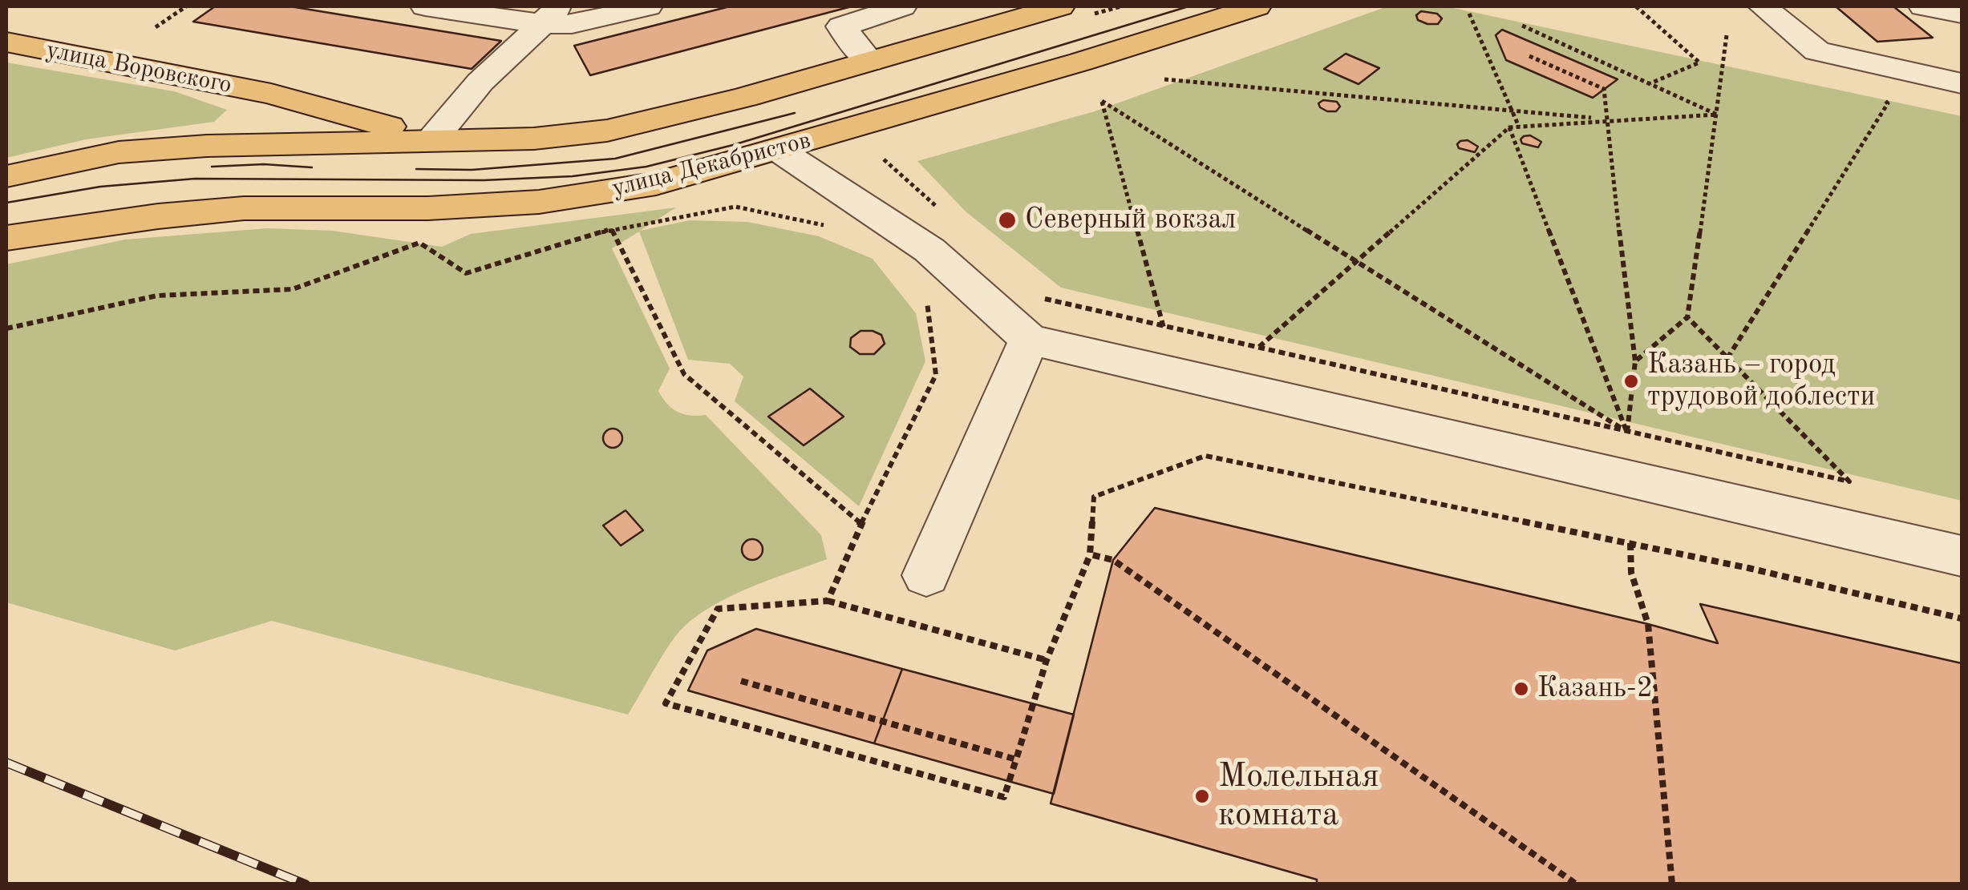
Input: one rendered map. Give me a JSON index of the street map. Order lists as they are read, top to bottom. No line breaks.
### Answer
{"streets":{"main road":["улица Воровского","улица Декабристов"]},"crossings":[["улица Воровского","улица Декабристов"]],"places":["Северный вокзал","Казань – город трудовой доблести","Казань-2","Молельная комната"]}
